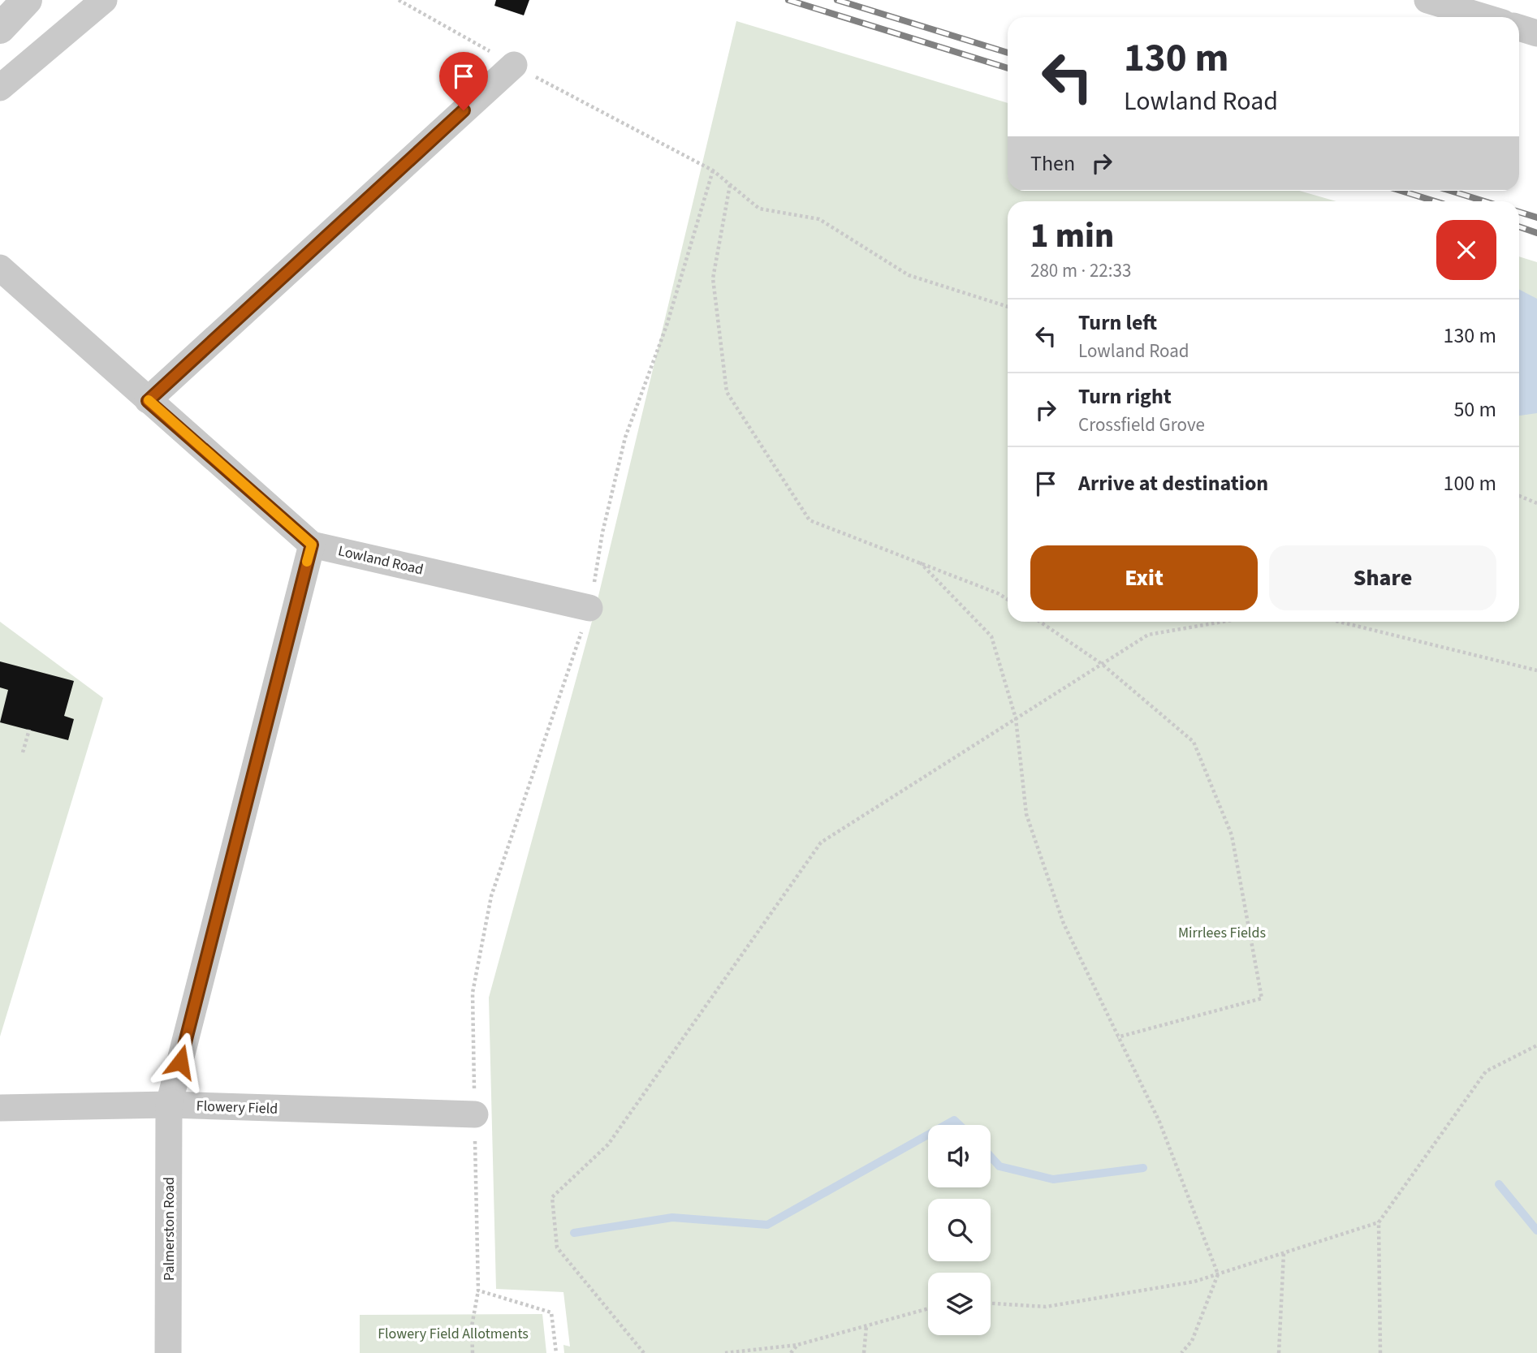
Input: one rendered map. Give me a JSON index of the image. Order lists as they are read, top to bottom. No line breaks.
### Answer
{"streets":{"street":["Lowland Road","Flowery Field","Palmerston Road"]},"crossings":[["Lowland Road","Palmerston Road"],["Flowery Field","Palmerston Road"]],"parks":["Mirrlees Fields","Flowery Field Allotments"],"page":{"turn":["130 m","Lowland Road"],"then":"Then","heading":["1 min","280 m · 22:33"],"list":[{"name":"Turn left","note":"Lowland Road","value":"130 m"},{"name":"Turn right","note":"Crossfield Grove","value":"50 m"},{"name":"Arrive at destination","value":"100 m"}],"buttons":["Exit","Share"]}}
